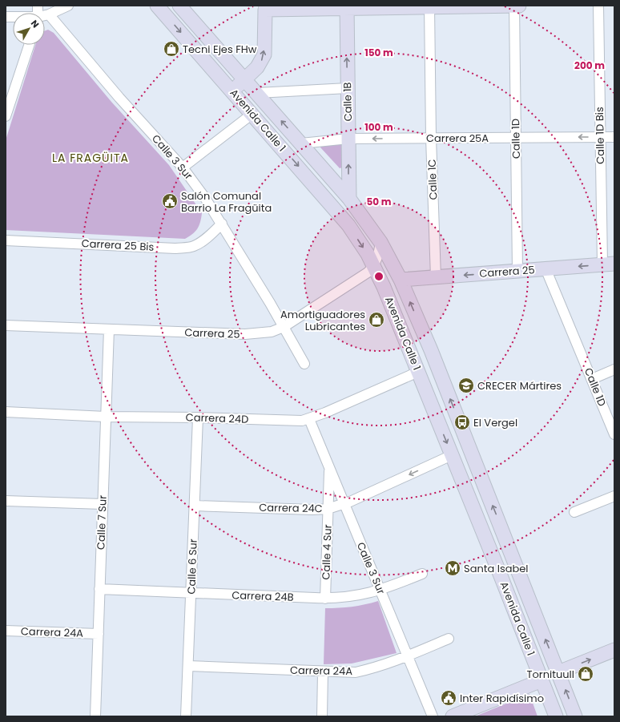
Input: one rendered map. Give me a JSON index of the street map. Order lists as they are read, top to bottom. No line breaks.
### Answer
{"streets":{"main road":["Calle 1B","Avenida Calle 1","Carrera 25"],"street":["Calle 1D Bis","Carrera 25A","Calle 1D","Calle 3 Sur","Calle 1C","Carrera 25 Bis","Carrera 24D","Carrera 24C","Calle 7 Sur","Calle 4 Sur","Calle 6 Sur","Carrera 24B","Carrera 24A"]},"crossings":[["Calle 1B","Avenida Calle 1"],["Calle 1B","Carrera 25A"],["Avenida Calle 1","Carrera 25A"],["Avenida Calle 1","Carrera 25"],["Avenida Calle 1","Carrera 24D"],["Avenida Calle 1","Carrera 24C"],["Calle 1D Bis","Carrera 25A"],["Calle 1D Bis","Carrera 25"],["Carrera 25A","Calle 1D"],["Carrera 25A","Calle 1C"],["Calle 1D","Carrera 25"],["Calle 3 Sur","Carrera 25 Bis"],["Calle 3 Sur","Carrera 25"],["Calle 3 Sur","Carrera 24D"],["Calle 3 Sur","Carrera 24C"],["Calle 3 Sur","Calle 4 Sur"],["Calle 3 Sur","Carrera 24B"],["Calle 3 Sur","Carrera 24A"],["Calle 1C","Carrera 25"],["Carrera 25","Calle 7 Sur"],["Carrera 24D","Calle 7 Sur"],["Carrera 24D","Calle 6 Sur"],["Carrera 24C","Calle 4 Sur"],["Carrera 24C","Calle 6 Sur"],["Calle 7 Sur","Carrera 24B"],["Calle 7 Sur","Carrera 24A"],["Calle 4 Sur","Carrera 24B"],["Calle 6 Sur","Carrera 24B"],["Calle 6 Sur","Carrera 24A"]],"one_way":["Carrera 25A","Carrera 24C"],"districts":["LA FRAGÜITA"],"places":{"shop":["Tecni Ejes FHw","Amortiguadores Lubricantes","Tornituull"],"public building":["Salón Comunal Barrio La Fragüita","Inter Rapidísimo"],"school or university":["CRECER Mártires"],"bus stop":["El Vergel"],"metro station":["Santa Isabel"]},"north":"top right","rings":["150 m","200 m","100 m","50 m"]}
